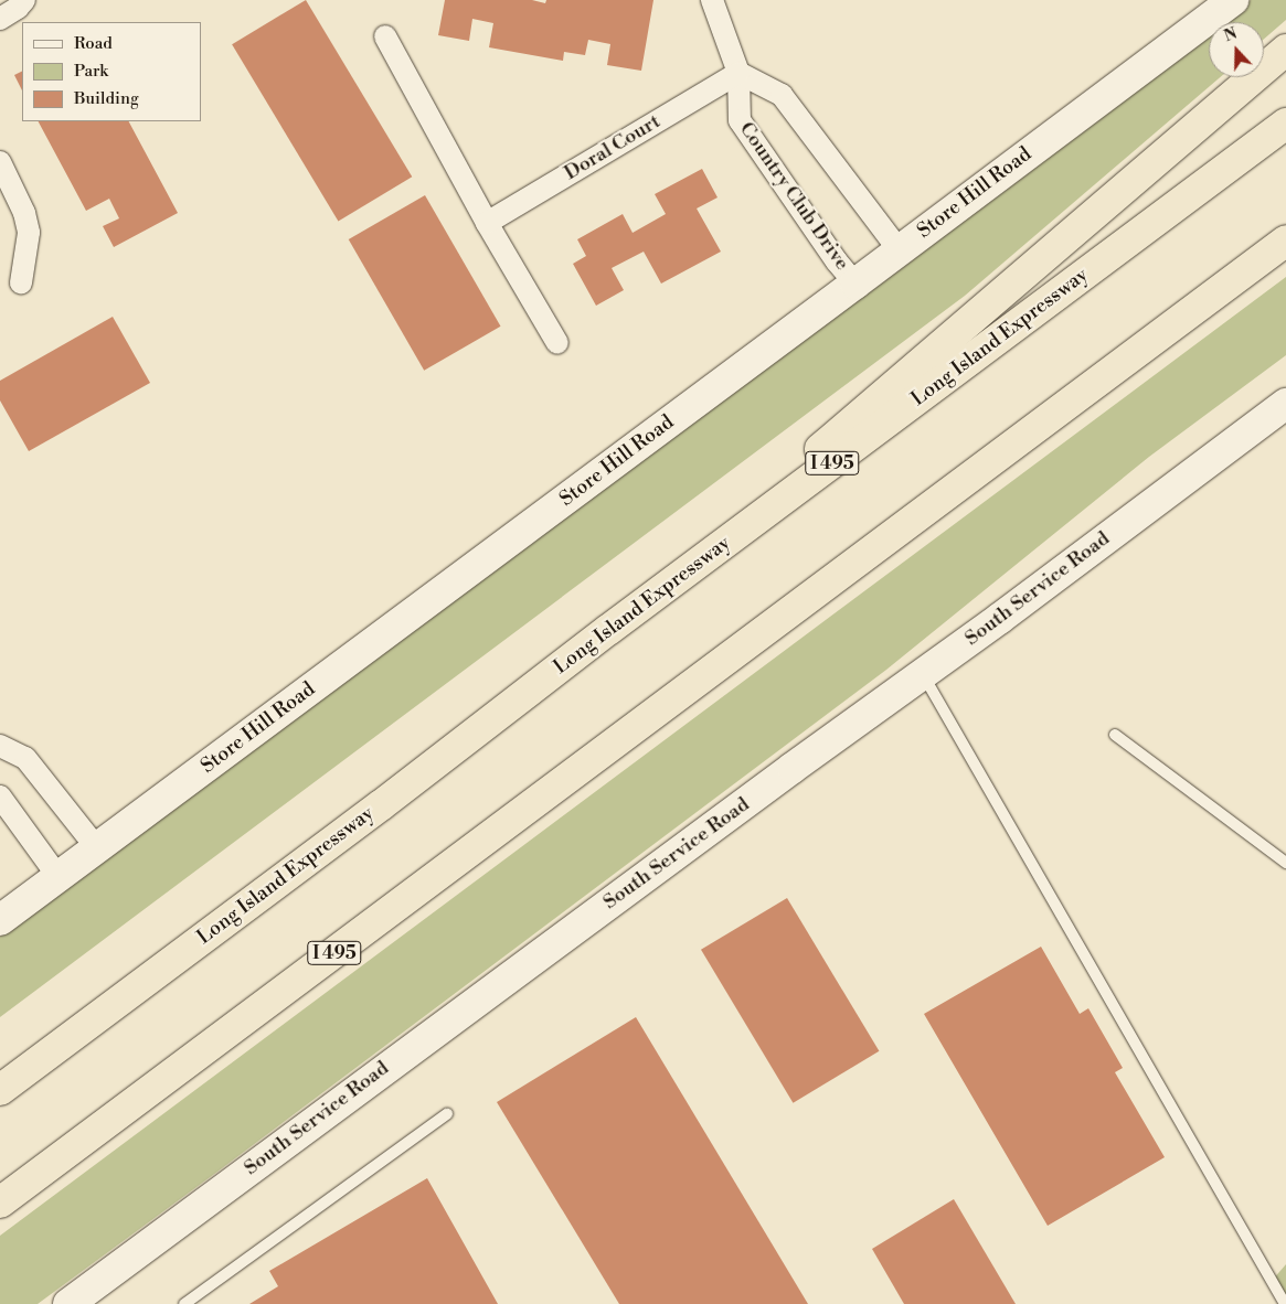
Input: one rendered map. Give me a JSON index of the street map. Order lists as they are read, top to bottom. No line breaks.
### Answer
{"streets":{"highway":["Long Island Expressway","I 495"],"main road":["Store Hill Road","South Service Road"],"street":["Doral Court","Country Club Drive"]},"crossings":[["Doral Court","Country Club Drive"],["Store Hill Road","Country Club Drive"]],"legend":["Road","Park","Building"],"north":"top"}
